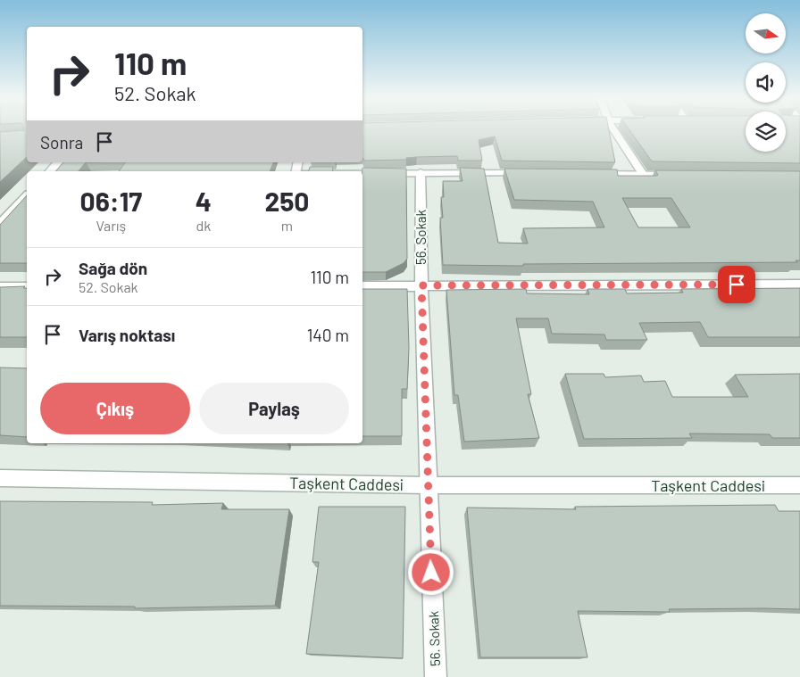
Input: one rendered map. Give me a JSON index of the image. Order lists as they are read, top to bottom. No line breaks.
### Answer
{"streets":{"street":["56. Sokak","Taşkent Caddesi"]},"crossings":[["56. Sokak","Taşkent Caddesi"]],"north":"right","page":{"turn":["110 m","52. Sokak"],"then":"Sonra","eta":["06:17","Varış","4","dk","250","m"],"list":[{"name":"Sağa dön","note":"52. Sokak","value":"110 m"},{"name":"Varış noktası","value":"140 m"}],"buttons":["Çıkış","Paylaş"]}}
